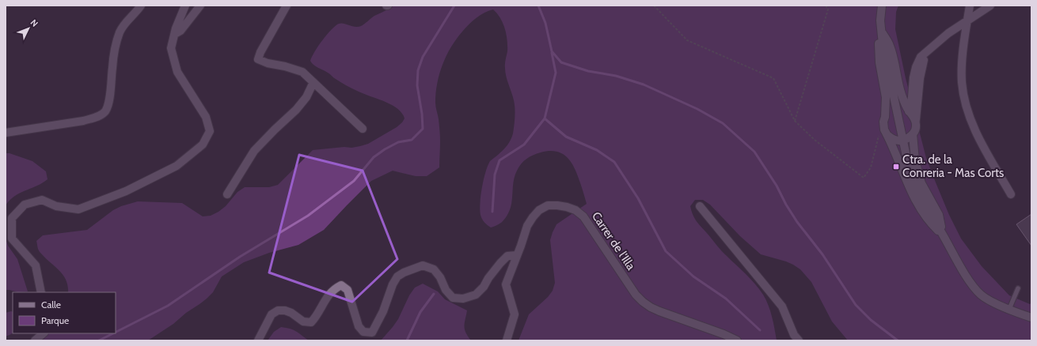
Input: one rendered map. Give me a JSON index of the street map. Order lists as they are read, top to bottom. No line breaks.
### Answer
{"streets":{"street":["Carrer de l'Illa"]},"places":{"transit":["Ctra. de la Conreria - Mas Corts"]},"legend":["Calle","Parque"],"north":"top right"}
